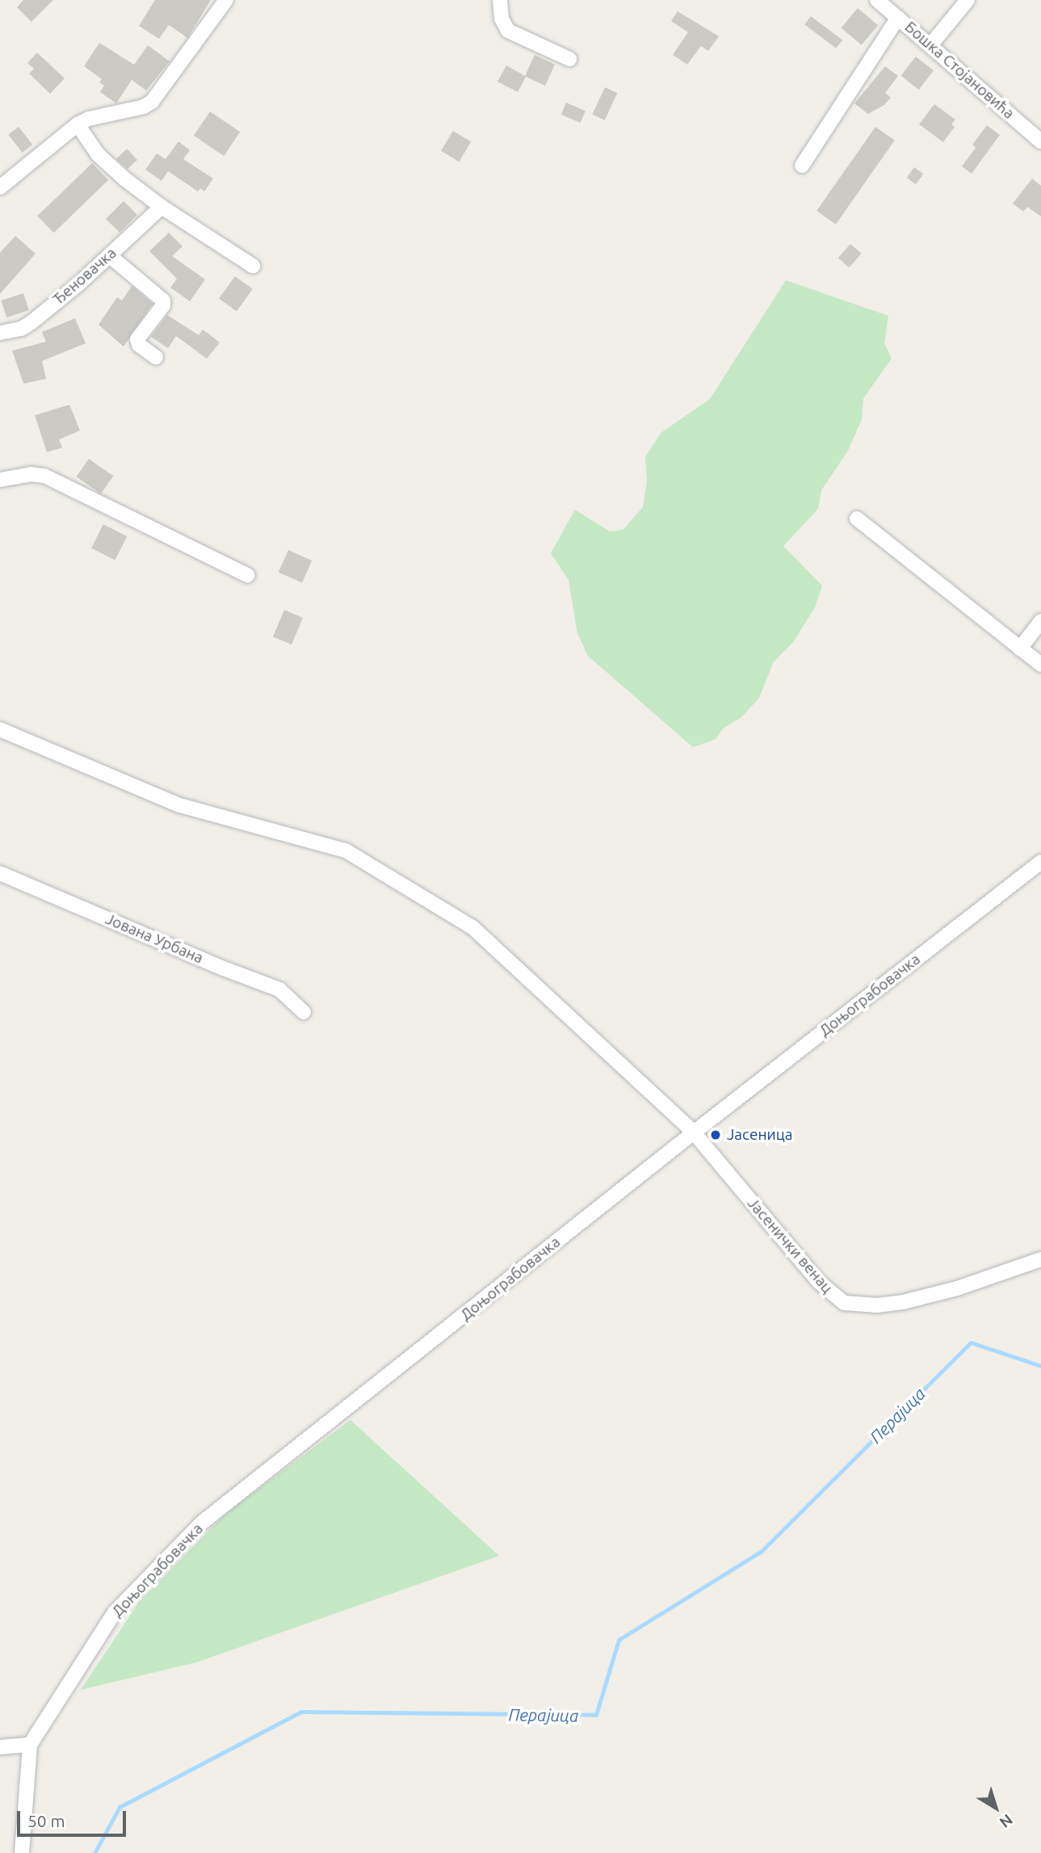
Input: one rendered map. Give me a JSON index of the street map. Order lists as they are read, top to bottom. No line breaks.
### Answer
{"streets":{"street":["Бошка Стојановића","Ђеновачка","Јована Урбана","Доњограбовачка","Јасенички венац"]},"crossings":[["Доњограбовачка","Јасенички венац"]],"water":["Перајица"],"places":["Јасеница"],"scale_bar":"50 m","north":"bottom right"}
